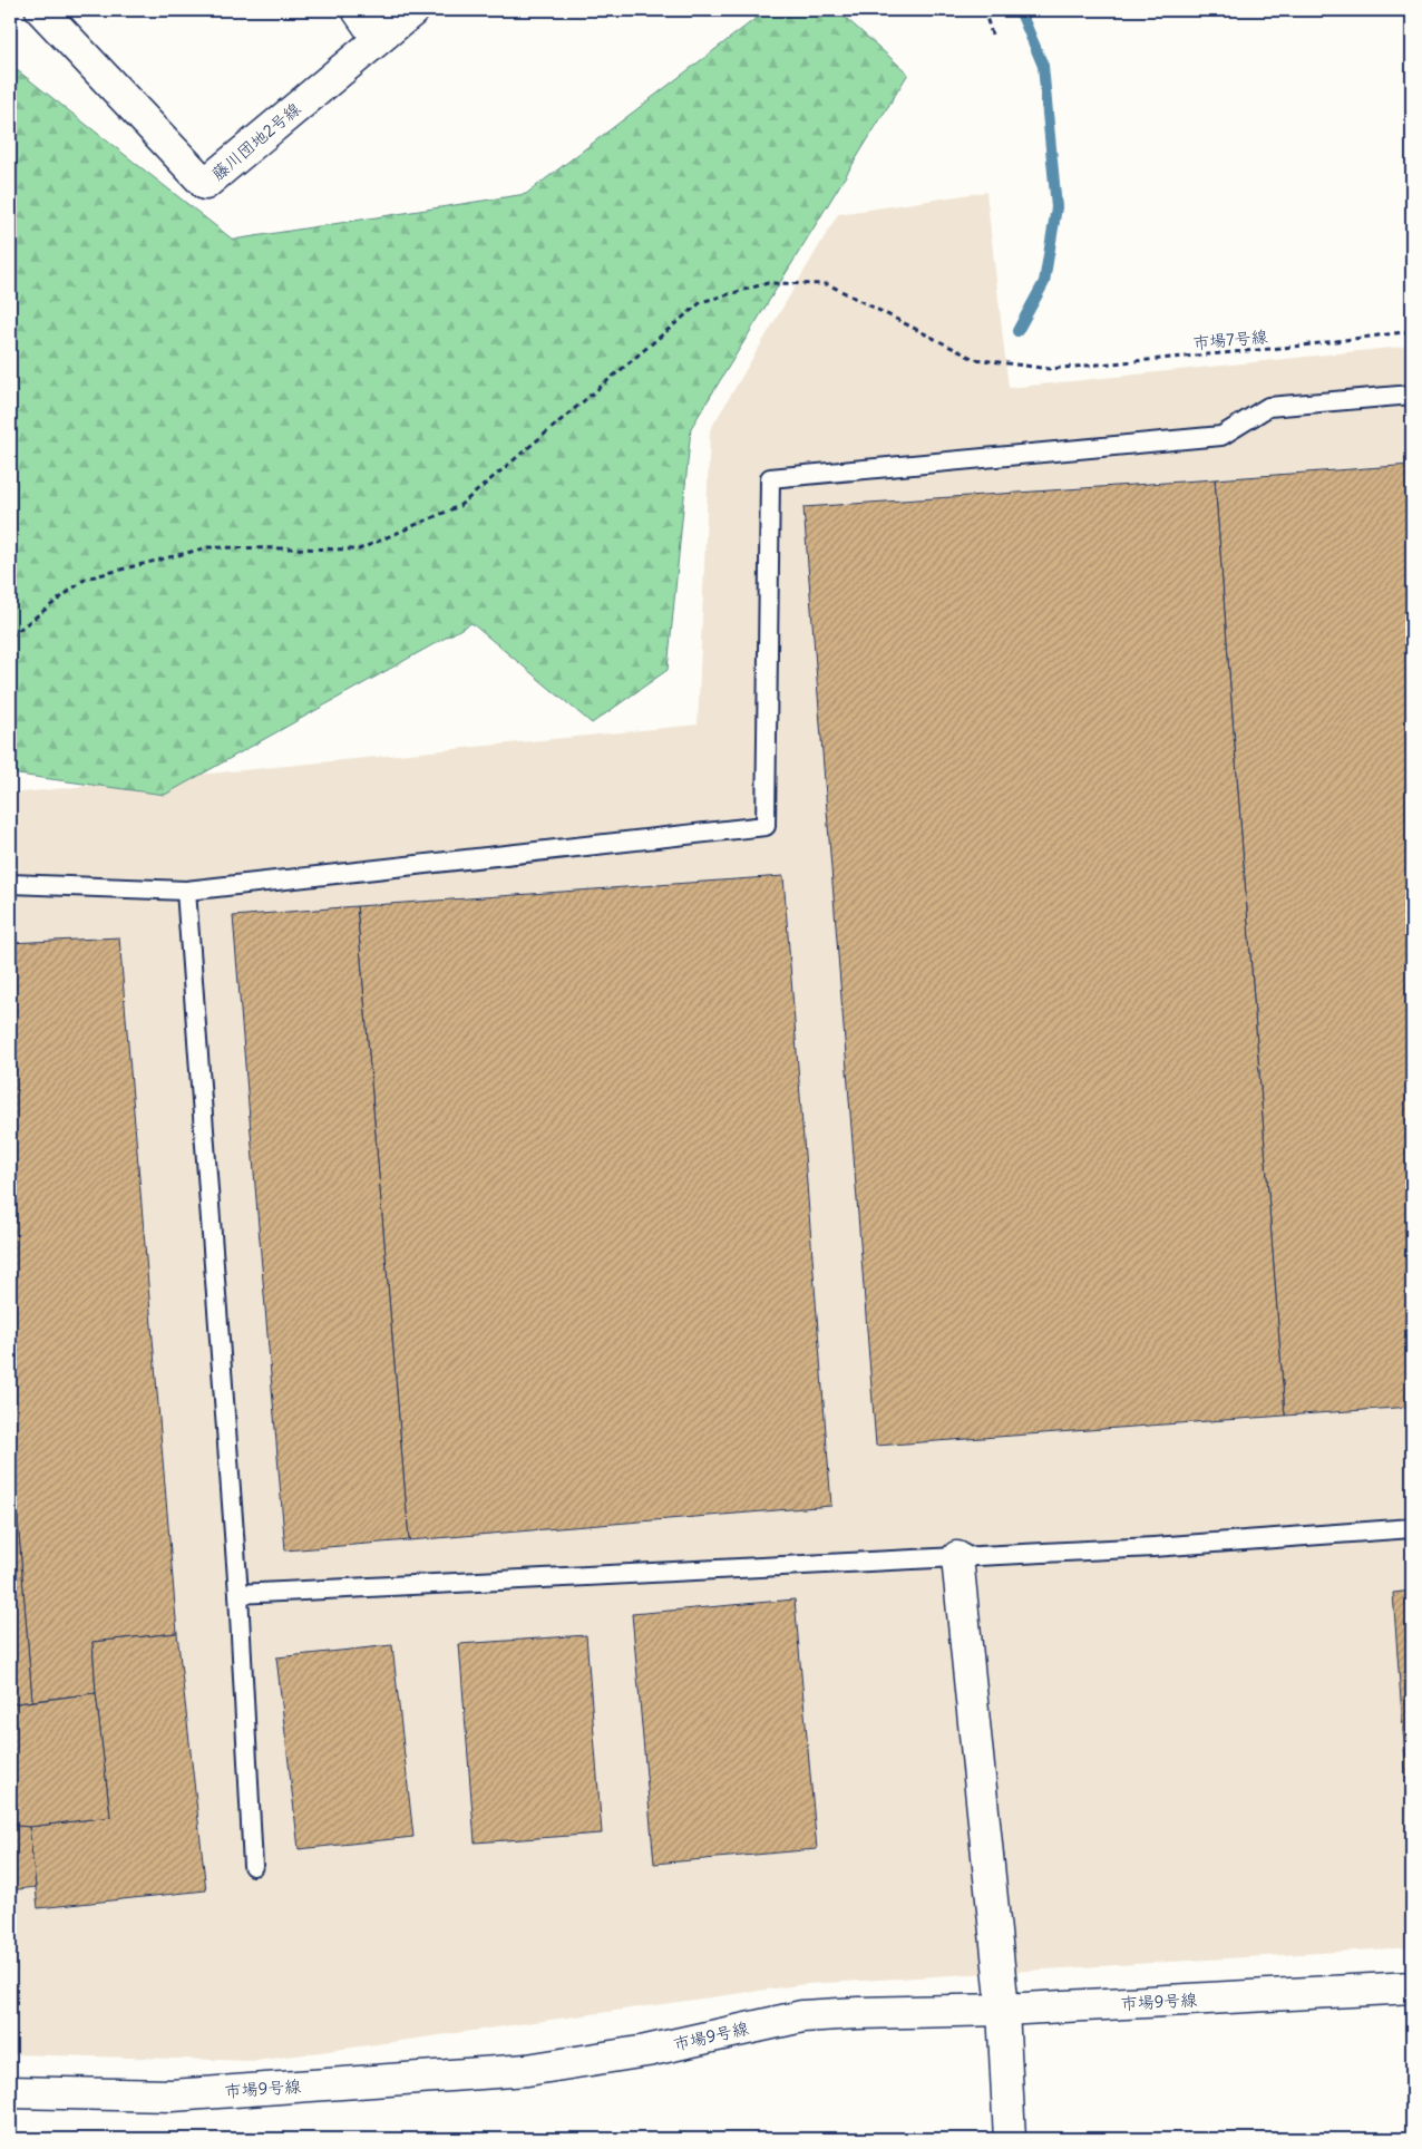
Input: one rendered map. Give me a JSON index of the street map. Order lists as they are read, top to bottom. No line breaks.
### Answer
{"streets":{"street":["藤川団地2号線","市場9号線"],"path":["市場7号線"]}}
